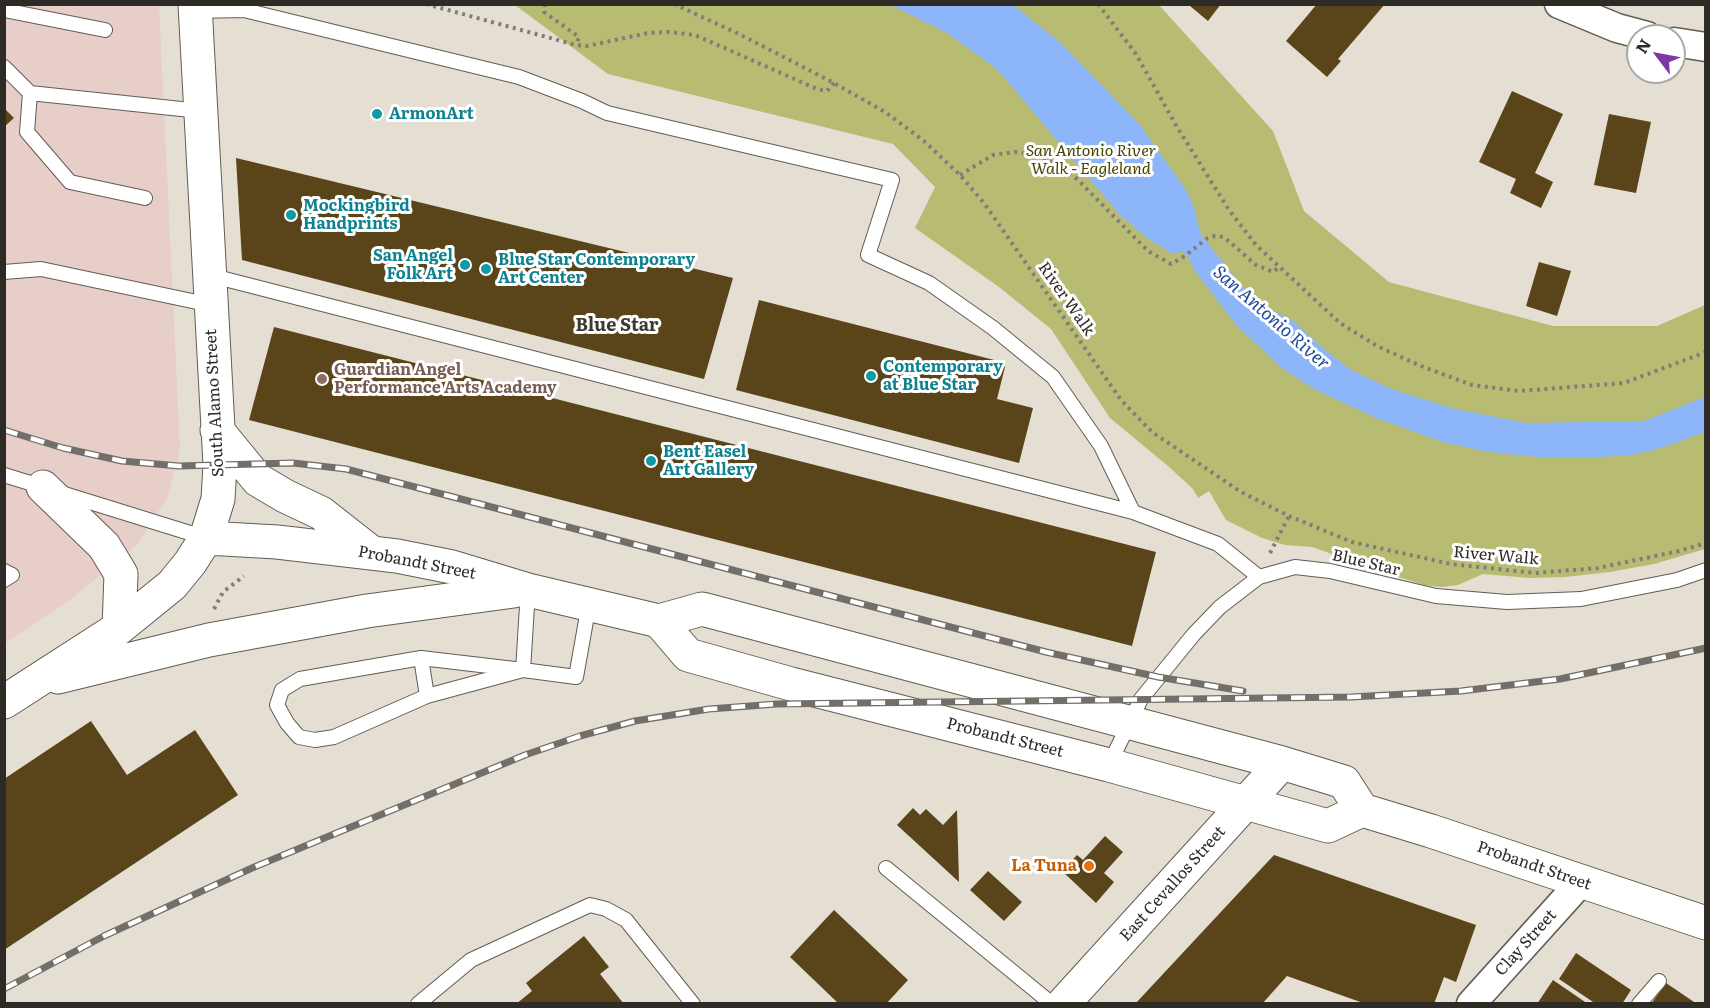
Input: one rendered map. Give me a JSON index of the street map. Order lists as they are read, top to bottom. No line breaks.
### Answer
{"streets":{"main road":["South Alamo Street","Probandt Street","East Cevallos Street"],"street":["Clay Street"],"lane":["Blue Star"],"path":["River Walk"]},"crossings":[["South Alamo Street","Probandt Street"],["Probandt Street","Blue Star"],["Probandt Street","East Cevallos Street"],["Probandt Street","Clay Street"]],"districts":["Blue Star"],"water":["San Antonio River"],"parks":["San Antonio River Walk - Eagleland"],"places":["ArmonArt","Mockingbird Handprints","San Angel Folk Art","Blue Star Contemporary Art Center","Contemporary at Blue Star","Guardian Angel Performance Arts Academy","Bent Easel Art Gallery","La Tuna"],"north":"top left"}
